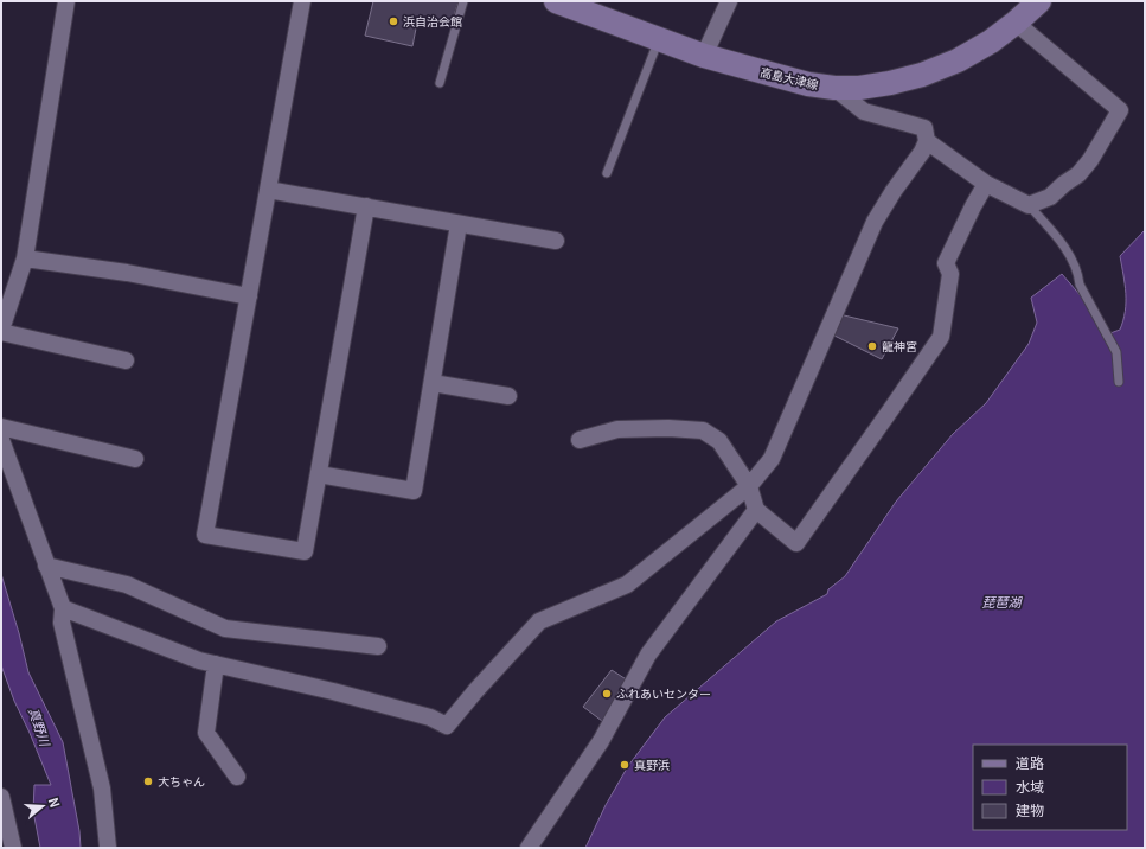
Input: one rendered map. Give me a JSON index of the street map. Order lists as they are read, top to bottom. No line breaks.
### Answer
{"streets":{"main road":["高島大津線"]},"water":["琵琶湖","真野川"],"places":["浜自治会館","龍神宮","ふれあいセンター","真野浜","大ちゃん"],"legend":["道路","水域","建物"],"north":"right"}
